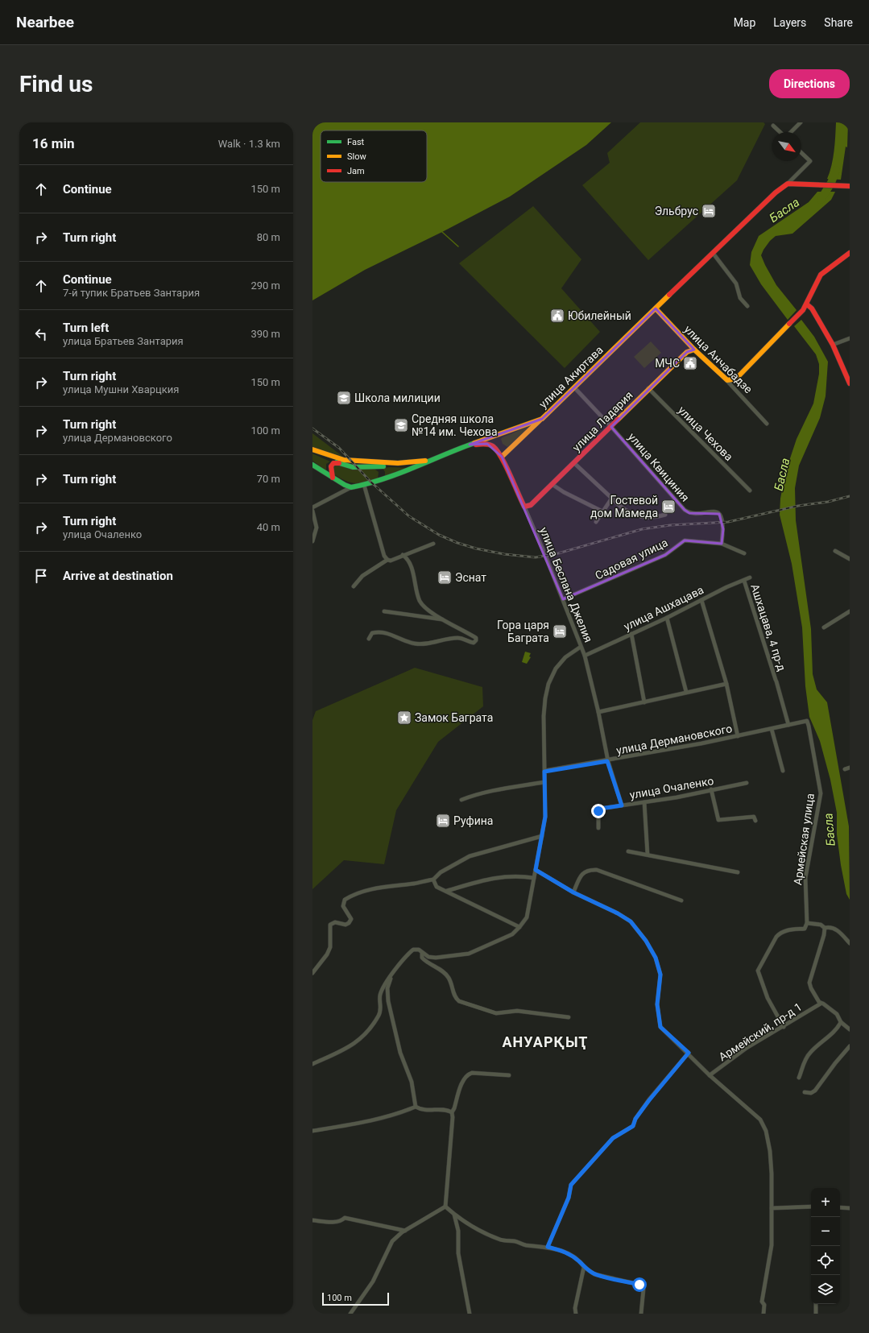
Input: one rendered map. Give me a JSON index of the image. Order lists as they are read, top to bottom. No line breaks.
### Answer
{"streets":{"main road":["улица Анчабадзе","улица Акиртава","улица Ладария","улица Беслана Джелия"],"street":["улица Чехова","улица Квициния","Садовая улица","улица Ашхацава","Ашхацава, 4 пр-д","улица Дермановского","улица Очаленко","Армейская улица","Армейский, пр-д 1"]},"crossings":[["улица Анчабадзе","улица Акиртава"],["улица Анчабадзе","улица Ладария"],["улица Акиртава","улица Квициния"],["улица Акиртава","улица Беслана Джелия"],["улица Ладария","улица Чехова"],["улица Ладария","улица Квициния"],["улица Ладария","улица Беслана Джелия"],["улица Квициния","Садовая улица"],["Садовая улица","улица Беслана Джелия"],["улица Беслана Джелия","улица Ашхацава"],["улица Беслана Джелия","улица Дермановского"],["улица Беслана Джелия","улица Очаленко"],["улица Ашхацава","Ашхацава, 4 пр-д"],["Ашхацава, 4 пр-д","улица Дермановского"],["улица Дермановского","Армейская улица"]],"districts":["АНУАРҚЫҬ"],"water":["Басла"],"places":{"hotel":["Эльбрус","Гостевой дом Мамеда","Эснат","Гора царя Баграта","Руфина"],"public building":["Юбилейный","МЧС"],"school or university":["Школа милиции","Средняя школа №14 им. Чехова"],"place":["Замок Баграта"]},"legend":["Fast","Slow","Jam"],"scale_bar":"100 m","north":"bottom right","page":{"header":"Nearbee","nav":["Map","Layers","Share"],"buttons":"Directions","title":"Find us","heading":["16 min","Walk · 1.3 km"],"list":[["Continue","150 m"],["Turn right","80 m"],["Continue","7-й тупик Братьев Зантария","290 m"],["Turn left","улица Братьев Зантария","390 m"],["Turn right","улица Мушни Хварцкия","150 m"],["Turn right","улица Дермановского","100 m"],["Turn right","70 m"],["Turn right","улица Очаленко","40 m"],"Arrive at destination"],"map_buttons":["+","−"],"scale":"100 m"}}
